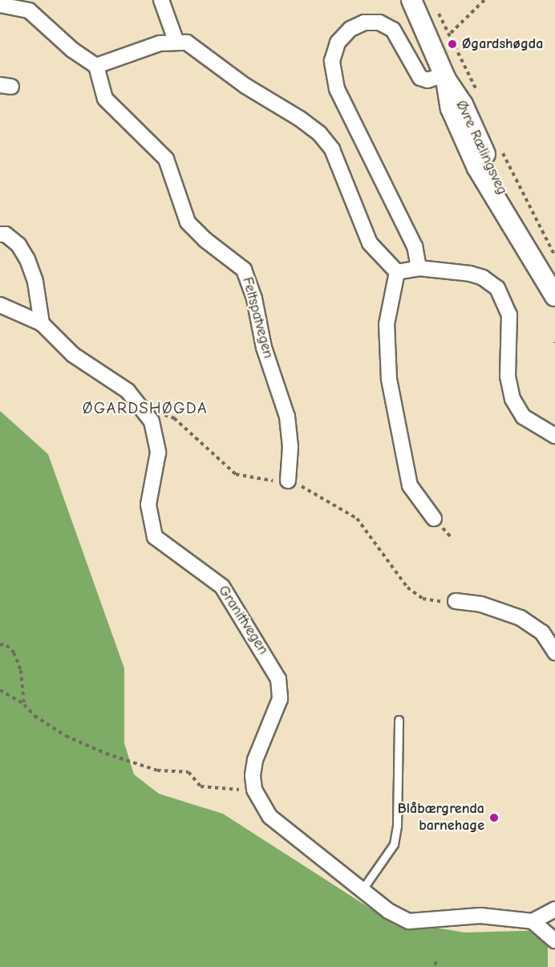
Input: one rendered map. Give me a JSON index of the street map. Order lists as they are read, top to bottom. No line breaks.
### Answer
{"streets":{"main road":["Øvre Rælingsveg"],"street":["Feltspatvegen","Granittvegen"]},"districts":["ØGARDSHØGDA"],"places":["Øgardshøgda","Blåbærgrenda barnehage"]}
